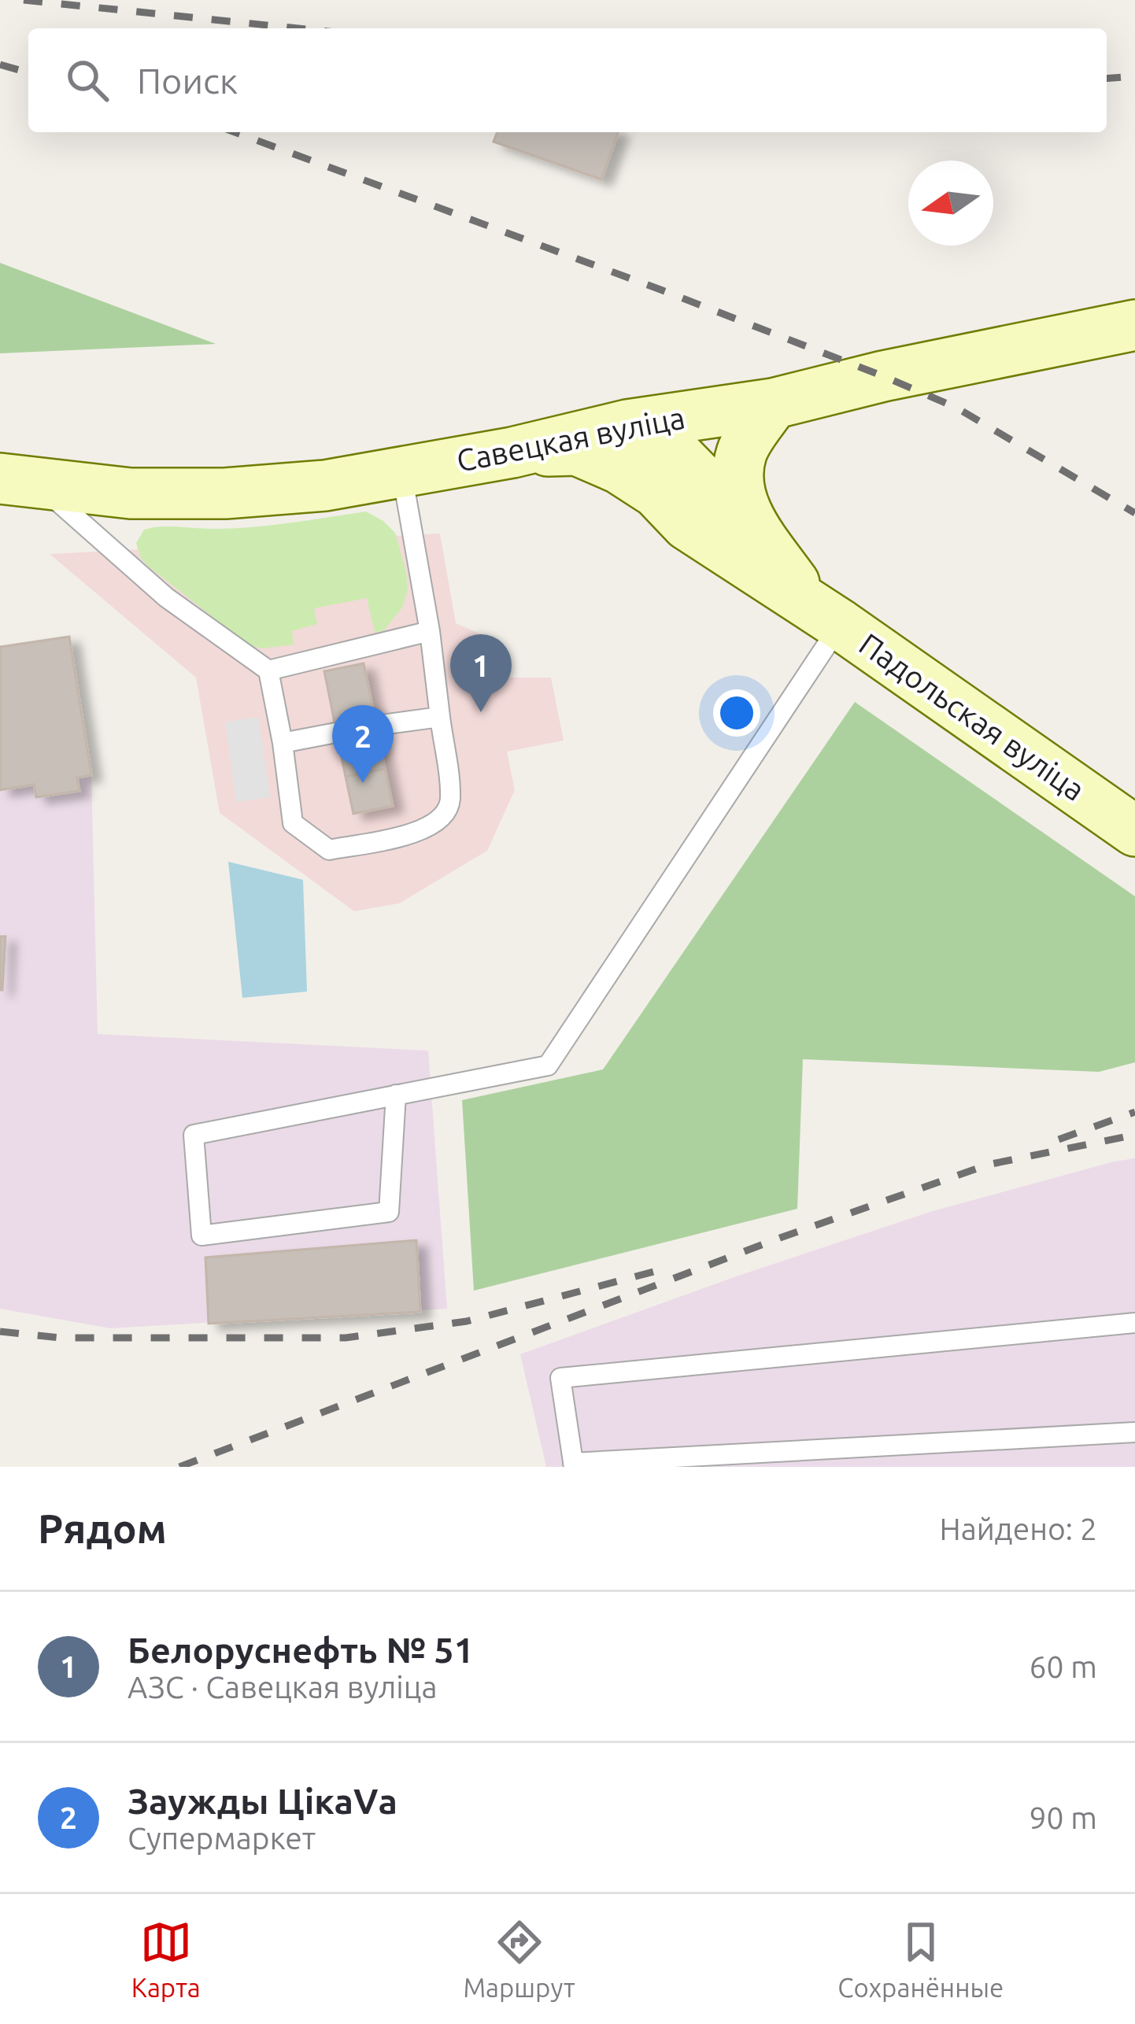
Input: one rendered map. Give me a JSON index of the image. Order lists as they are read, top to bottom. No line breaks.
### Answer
{"streets":{"main road":["Савецкая вуліца","Падольская вуліца"]},"crossings":[["Савецкая вуліца","Падольская вуліца"]],"north":"left","page":{"search":"Поиск","pins":["1","2"],"heading":["Рядом","Найдено: 2"],"list":[{"mark":"1","name":"Белоруснефть № 51","note":"АЗС · Савецкая вуліца","value":"60 m"},{"mark":"2","name":"Заужды ЦікаVа","note":"Супермаркет","value":"90 m"}],"nav":["Карта","Маршрут","Сохранённые"]}}
